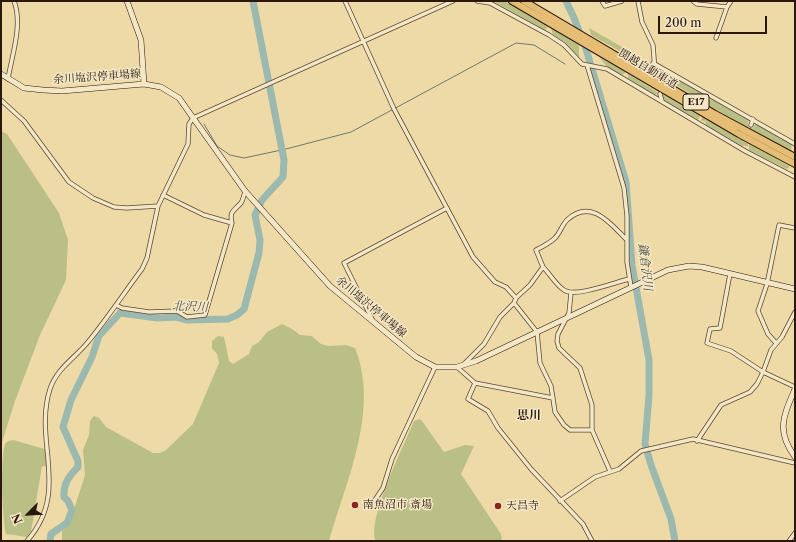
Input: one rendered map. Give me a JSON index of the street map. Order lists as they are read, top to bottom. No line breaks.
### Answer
{"streets":{"highway":["関越自動車道","E17"],"main road":["余川塩沢停車場線"]},"districts":["思川"],"water":["鎌倉沢川","北沢川"],"places":["南魚沼市 斎場","天昌寺"],"scale_bar":"200 m","north":"bottom left"}
